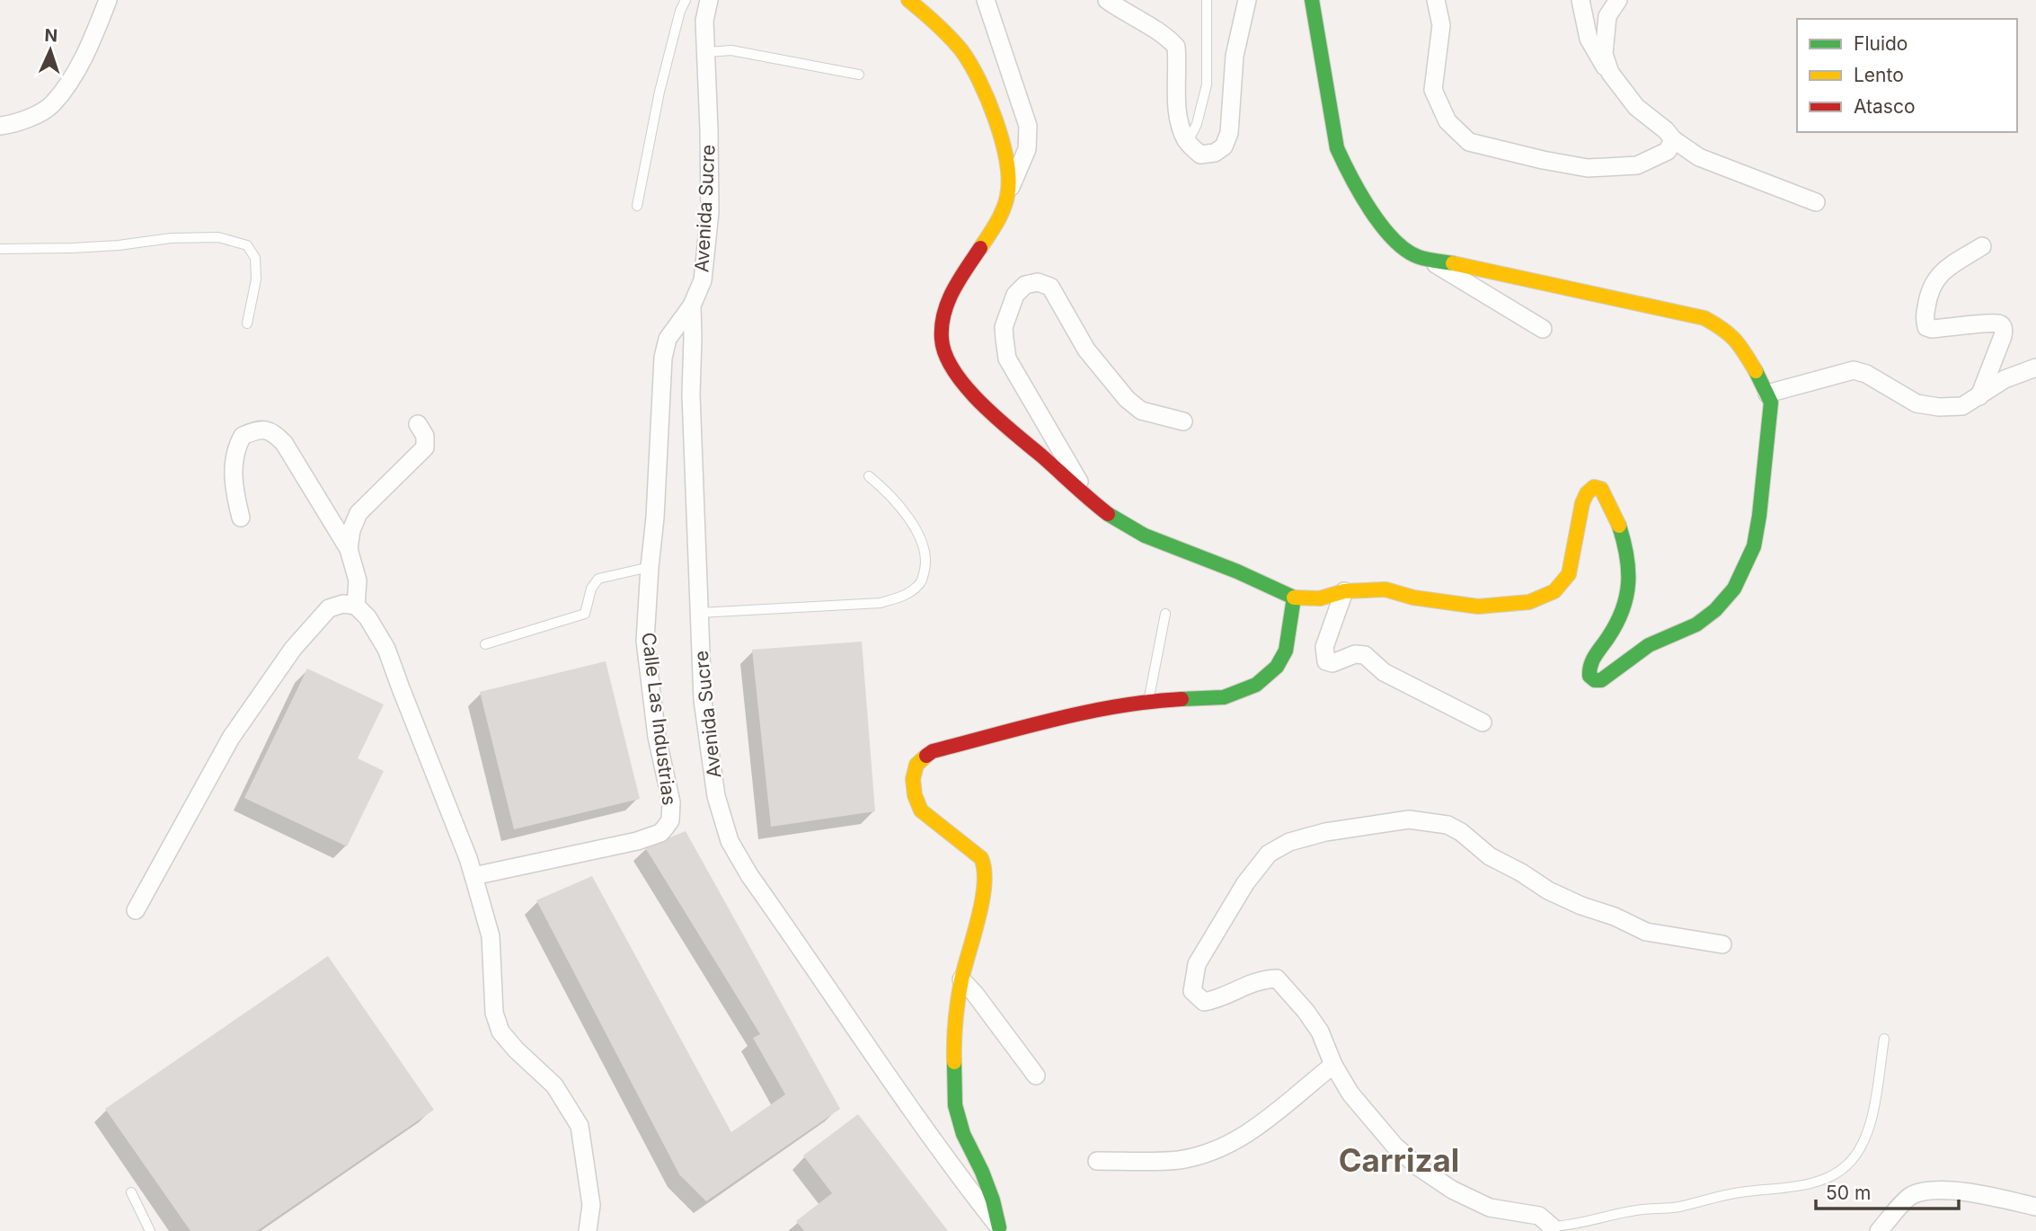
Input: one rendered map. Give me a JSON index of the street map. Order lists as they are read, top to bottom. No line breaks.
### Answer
{"streets":{"street":["Avenida Sucre","Calle Las Industrias"]},"crossings":[["Avenida Sucre","Calle Las Industrias"]],"districts":["Carrizal"],"legend":["Fluido","Lento","Atasco"],"scale_bar":"50 m","north":"top"}
